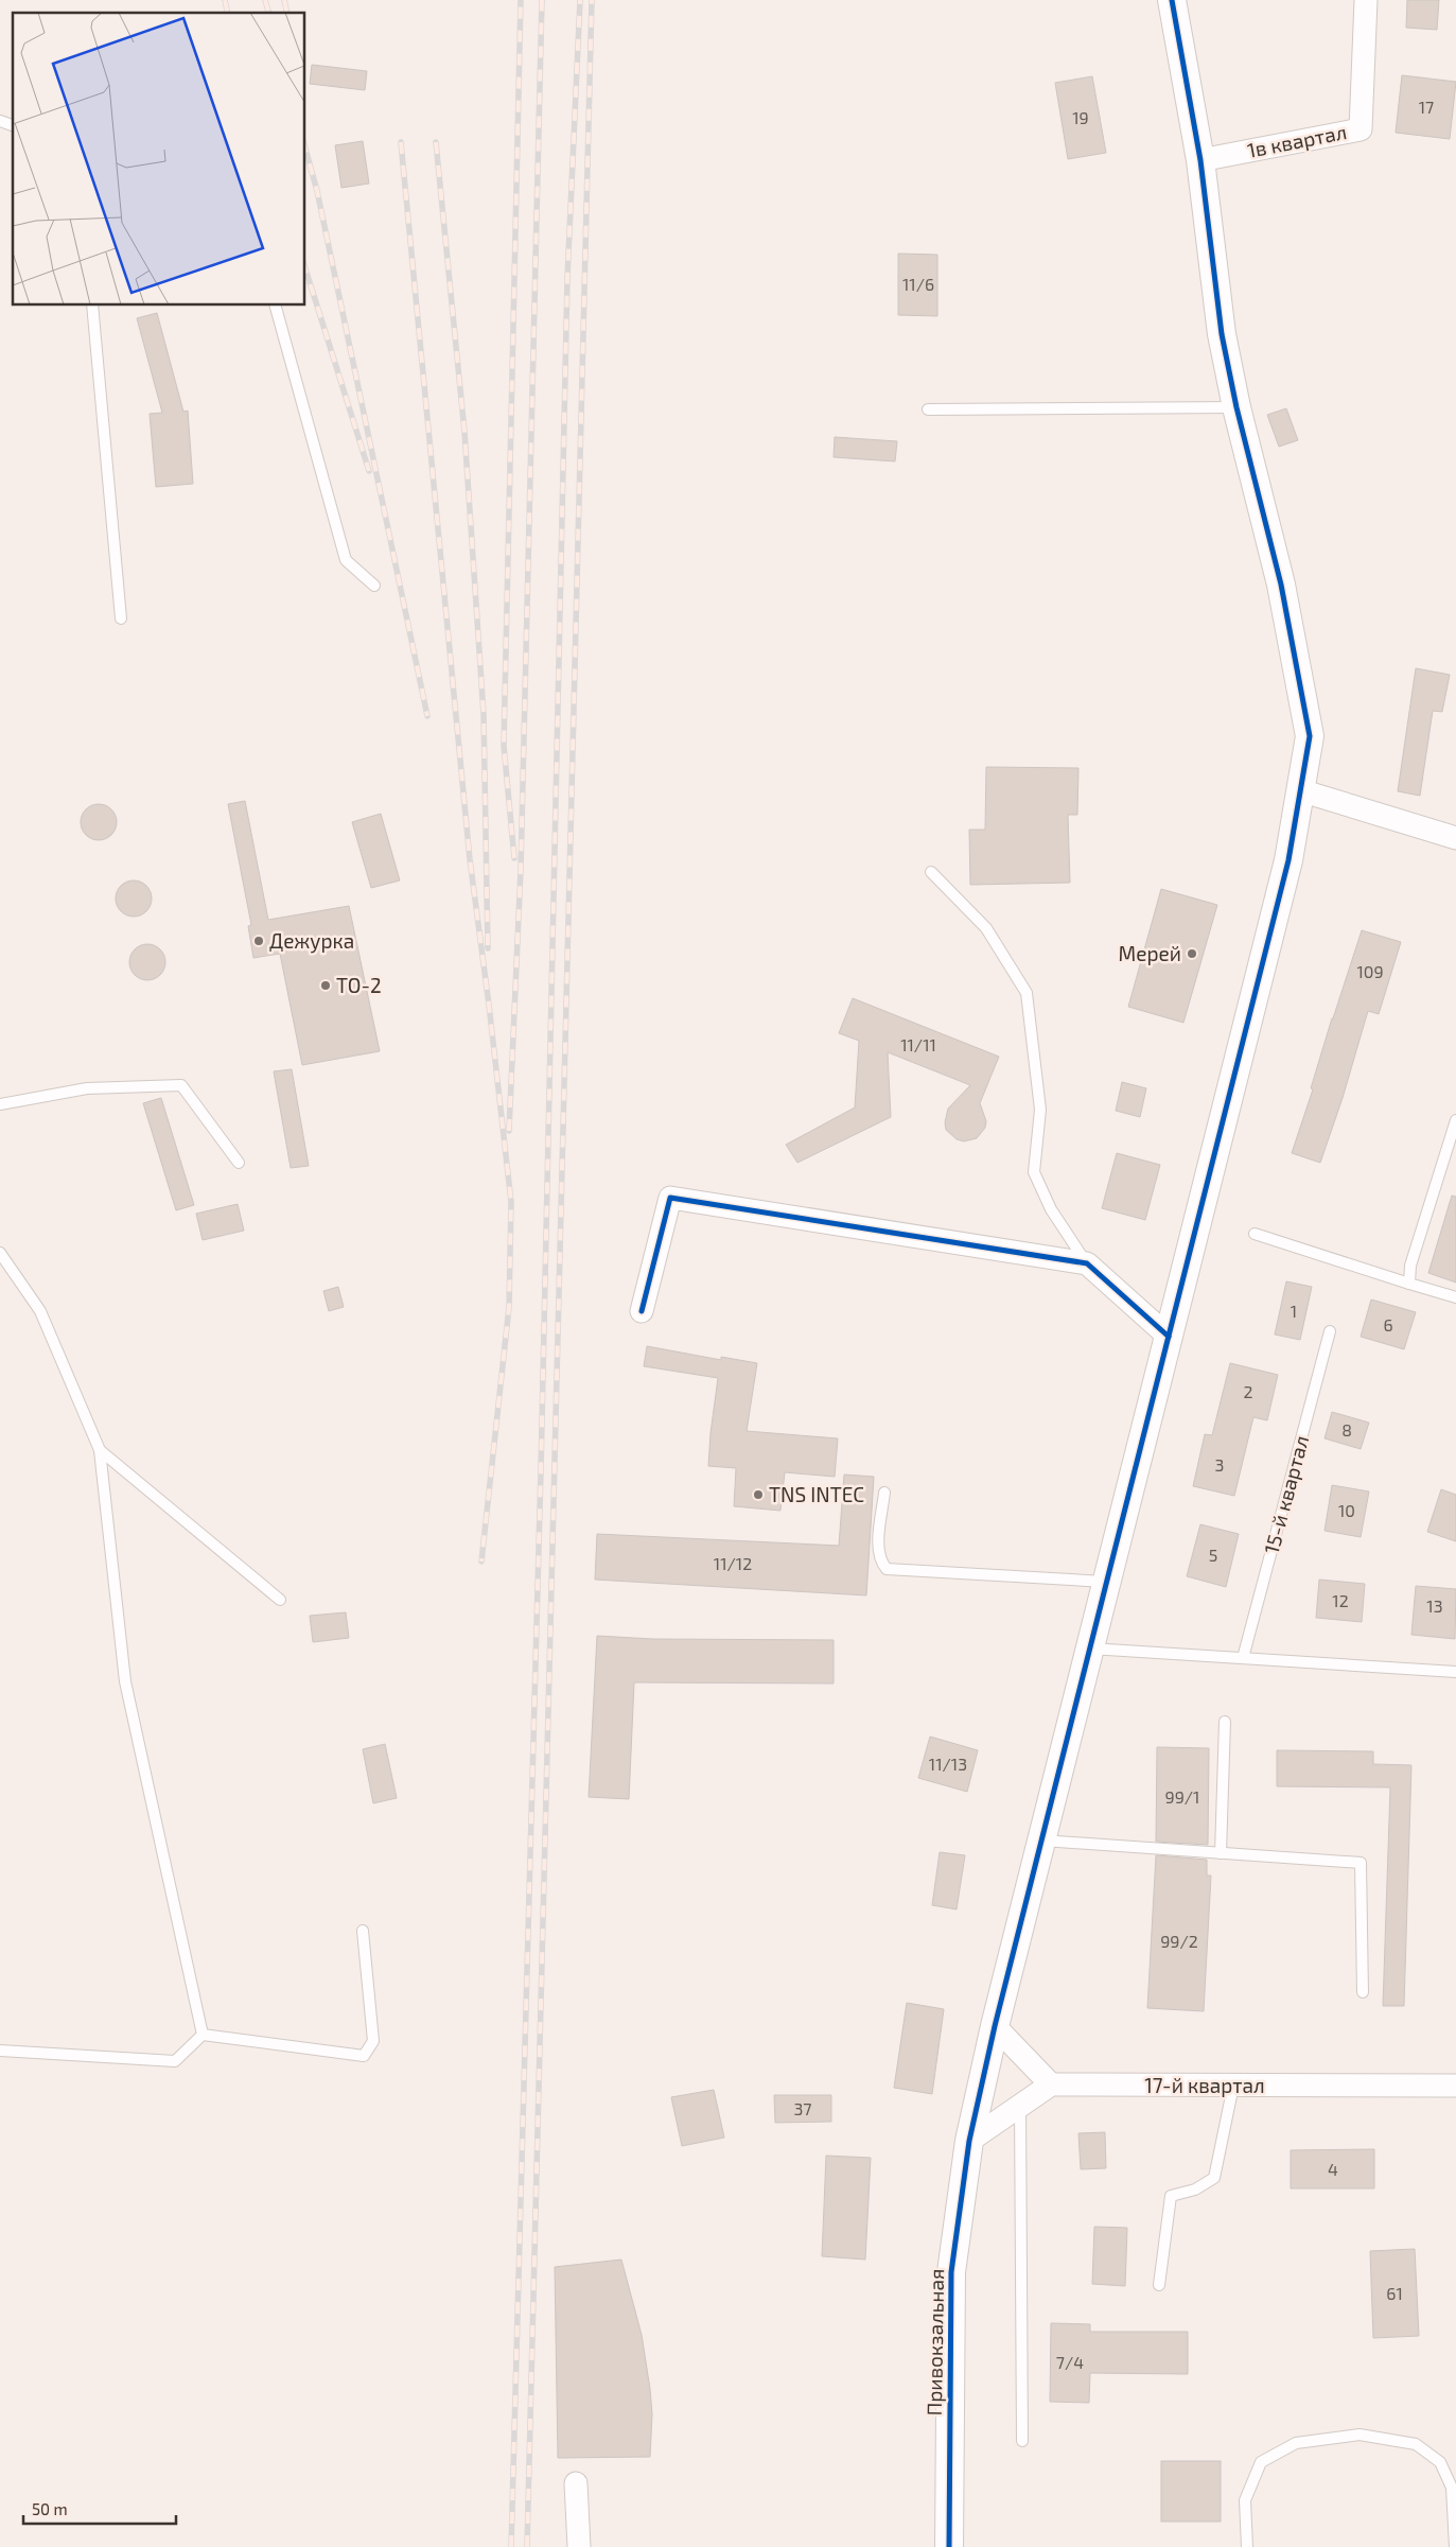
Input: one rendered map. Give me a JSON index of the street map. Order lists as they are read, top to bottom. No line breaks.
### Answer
{"streets":{"street":["1в квартал","17-й квартал","Привокзальная"],"lane":["15-й квартал"]},"crossings":[["1в квартал","Привокзальная"]],"places":["Дежурка","Мерей","ТО-2","TNS INTEC"],"house_numbers":["17","19","11/6","109","11/11","1","6","2","8","3","10","5","11/12","12","13","11/13","99/1","99/2","37","4","61","7/4"],"scale_bar":"50 m"}
